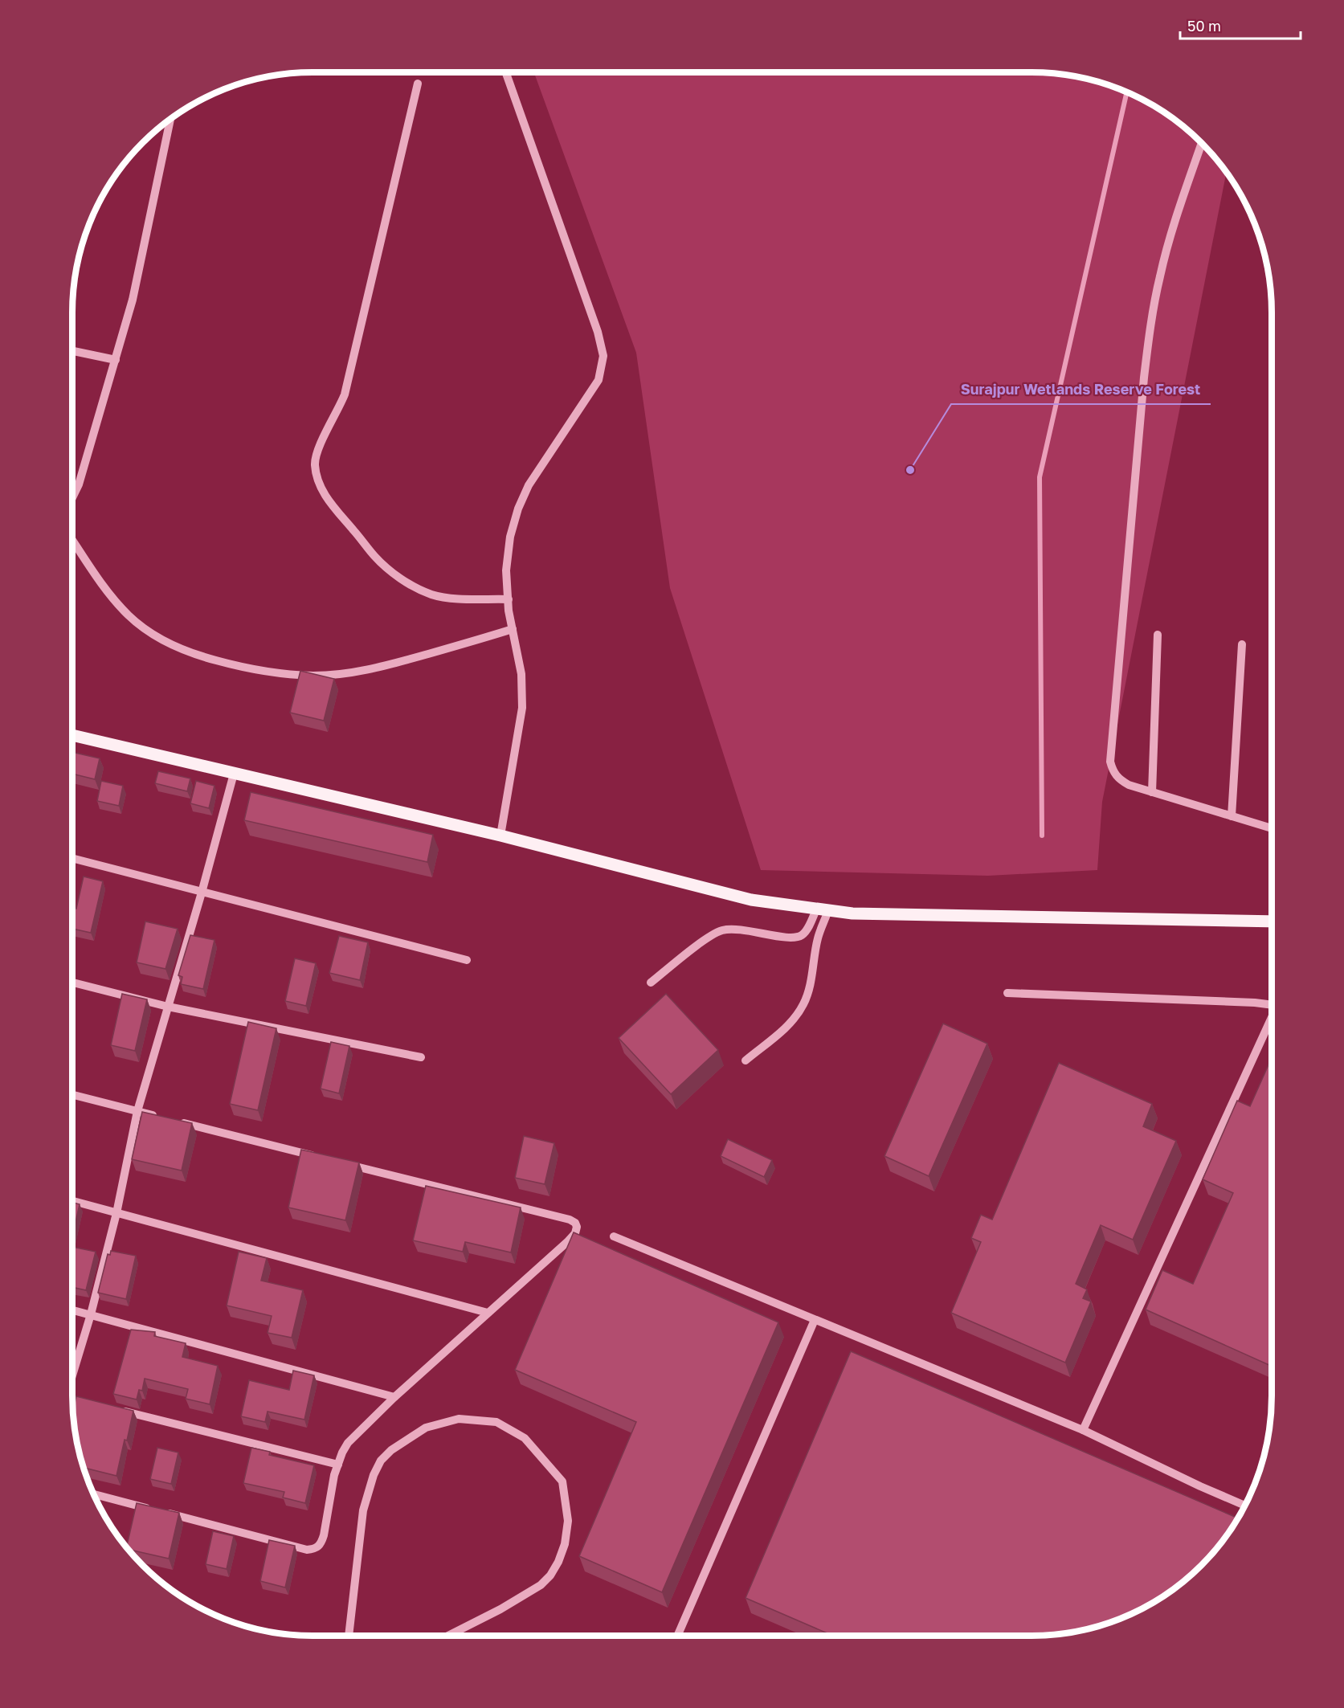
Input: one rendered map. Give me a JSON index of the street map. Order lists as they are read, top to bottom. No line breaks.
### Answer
{"places":["Surajpur Wetlands Reserve Forest"],"scale_bar":"50 m"}
